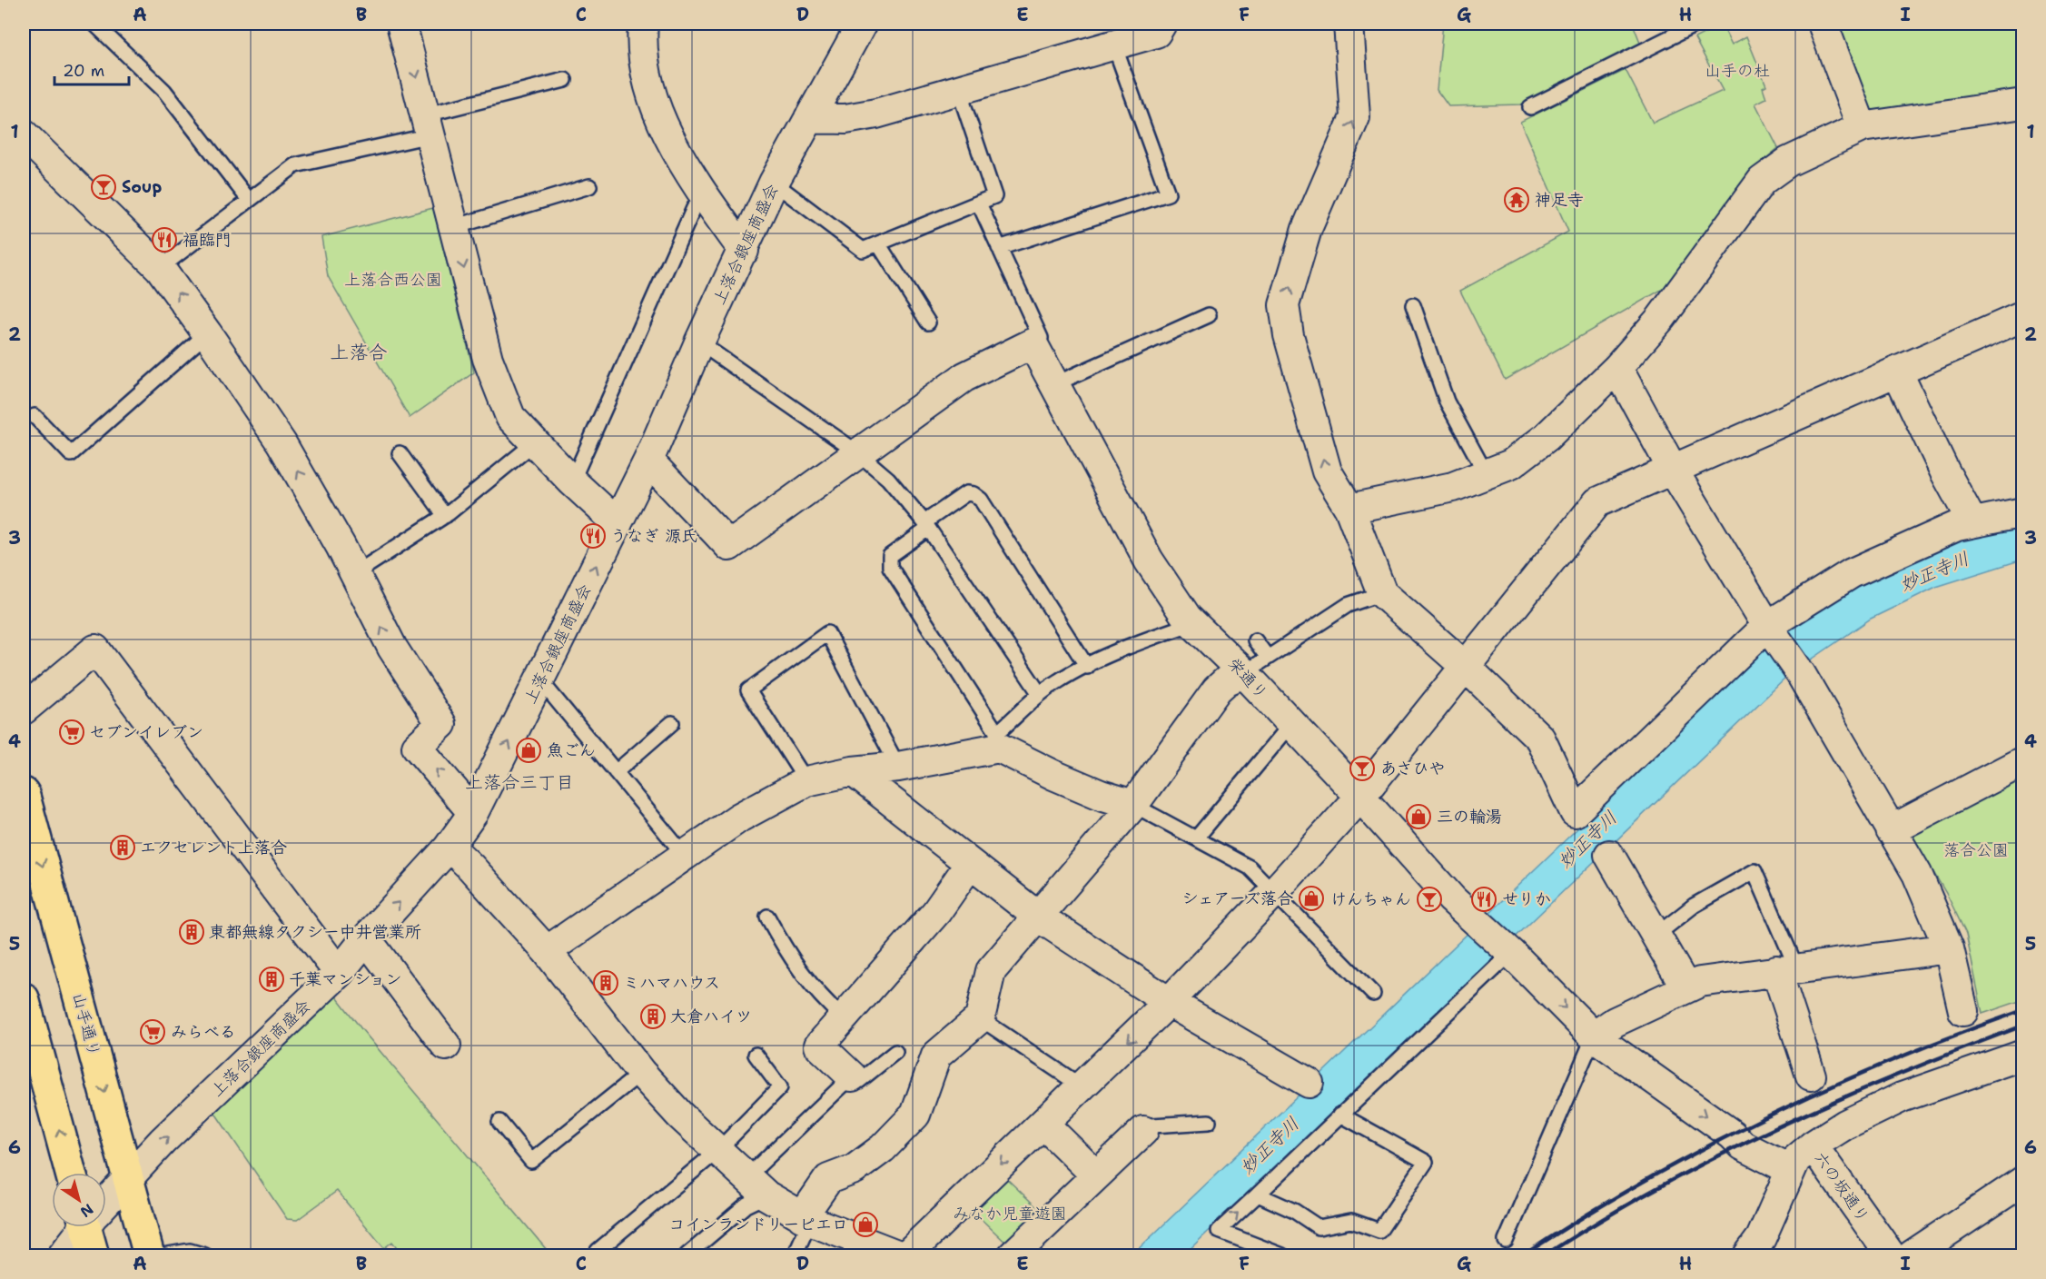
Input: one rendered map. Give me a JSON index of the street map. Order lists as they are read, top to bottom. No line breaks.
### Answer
{"streets":{"main road":["山手通り"],"street":["上落合銀座商盛会","栄通り","六の坂通り"]},"crossings":[["上落合銀座商盛会","山手通り"]],"one_way":["上落合銀座商盛会"],"districts":["上落合","上落合三丁目"],"water":["妙正寺川"],"parks":["山手の杜","上落合西公園","落合公園","みなか児童遊園"],"places":{"bar":["Soup","あさひや","けんちゃん"],"temple":["神足寺"],"restaurant":["福臨門","うなぎ 源氏","せりか"],"supermarket":["セブンイレブン","みらべる"],"shop":["魚ごん","三の輪湯","シェアーズ落合","コインランドリーピエロ"],"building":["エクセレント上落合","東都無線タクシー中井営業所","千葉マンション","ミハマハウス","大倉ハイツ"]},"scale_bar":"20 m","north":"bottom right","grid":{"columns":["A","B","C","D","E","F","G","H","I"],"rows":["1","2","3","4","5","6"]}}
